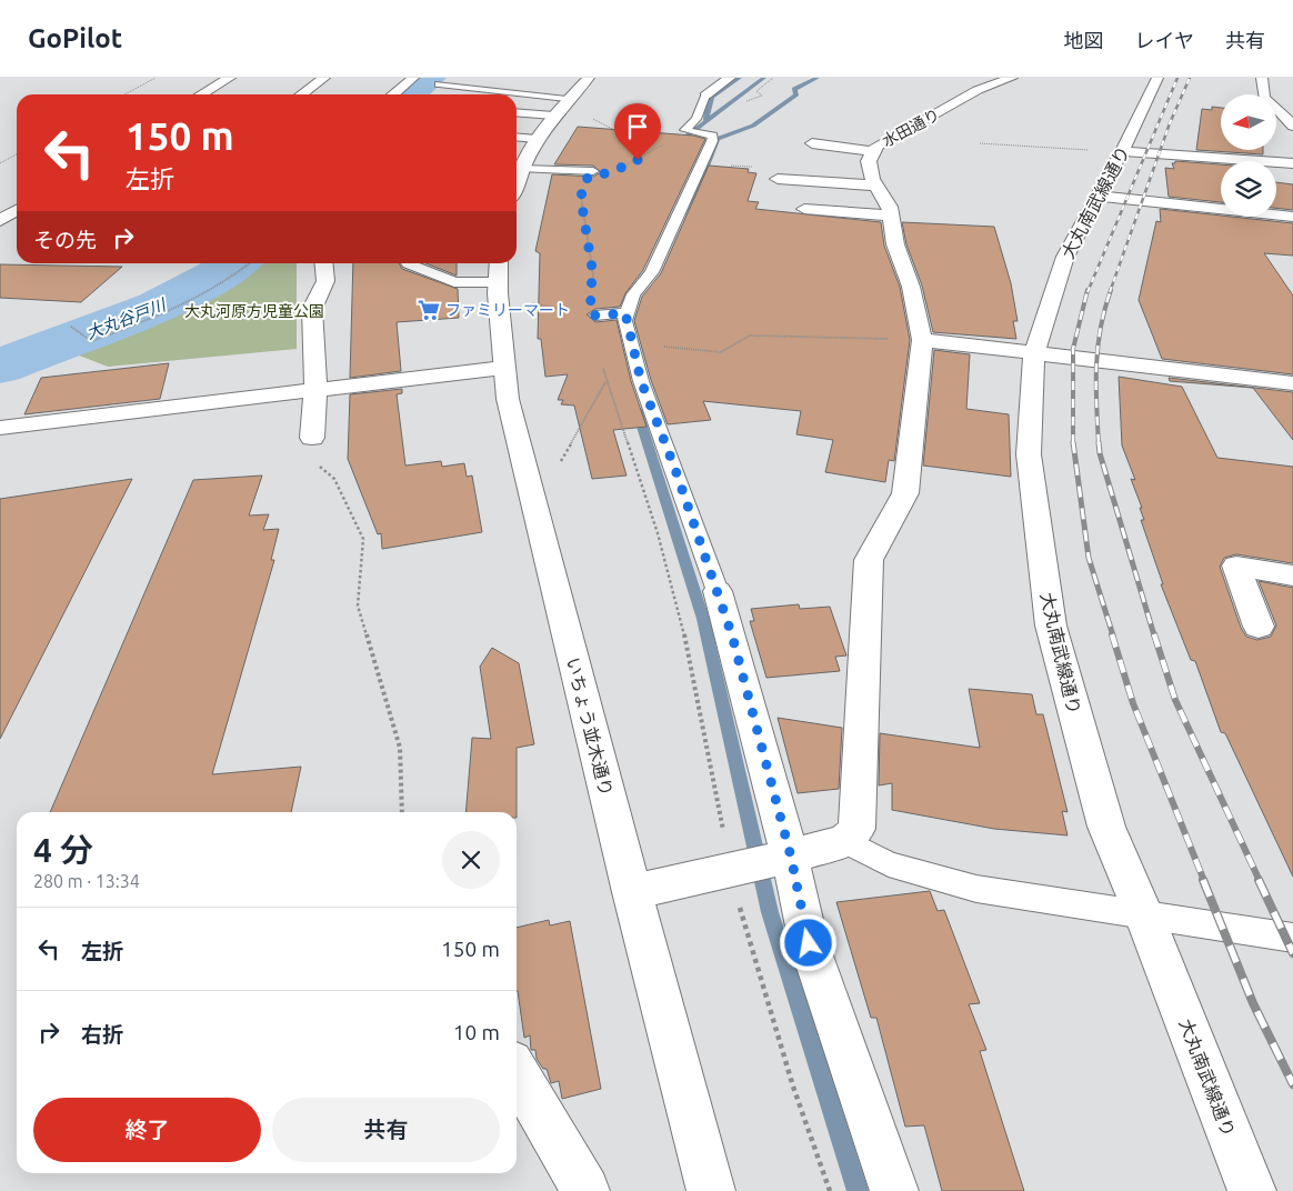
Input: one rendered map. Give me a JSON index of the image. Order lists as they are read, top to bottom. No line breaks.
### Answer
{"streets":{"street":["水田通り","大丸南武線通り","いちょう並木通り"]},"water":["大丸谷戸川"],"parks":["大丸河原方児童公園"],"places":{"supermarket":["ファミリーマート"]},"north":"left","page":{"header":"GoPilot","nav":["地図","レイヤ","共有"],"turn":["150 m","左折"],"then":"その先","heading":["4 分","280 m · 13:34"],"list":[{"name":"左折","value":"150 m"},{"name":"右折","value":"10 m"}],"buttons":["終了","共有"]}}
